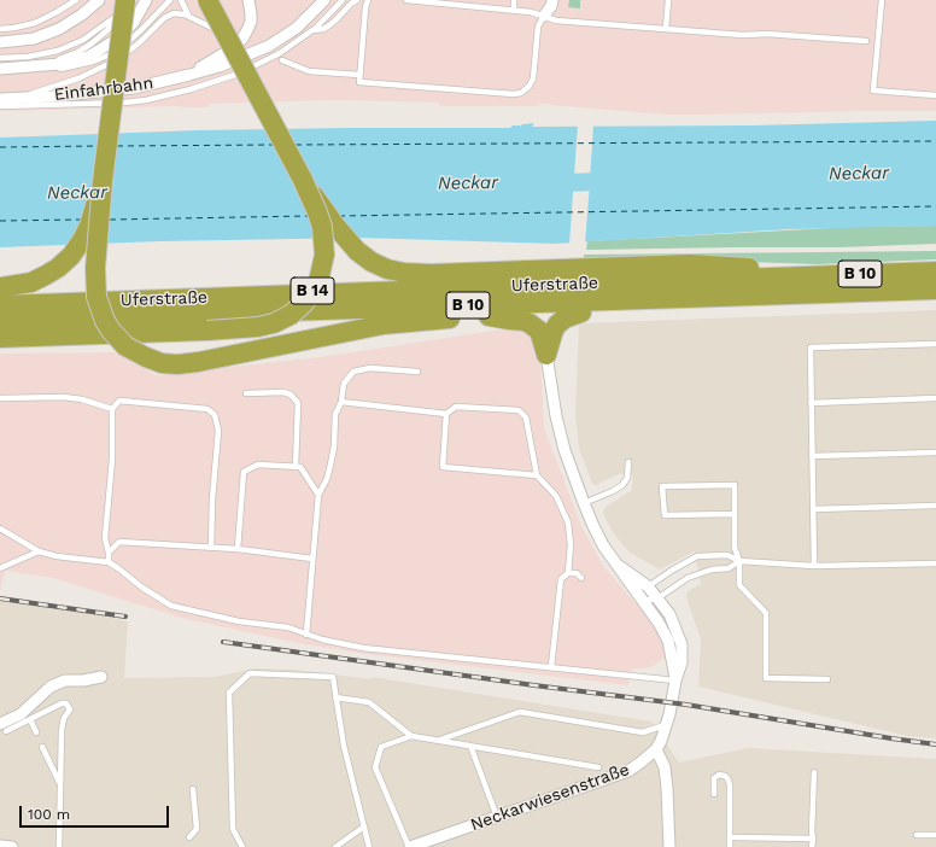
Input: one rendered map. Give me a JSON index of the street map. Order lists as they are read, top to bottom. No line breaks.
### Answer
{"streets":{"highway":["B 10","Uferstraße","B 14"],"street":["Einfahrbahn","Neckarwiesenstraße"]},"crossings":[["Uferstraße","B 14"]],"water":["Neckar"],"scale_bar":"100 m"}
